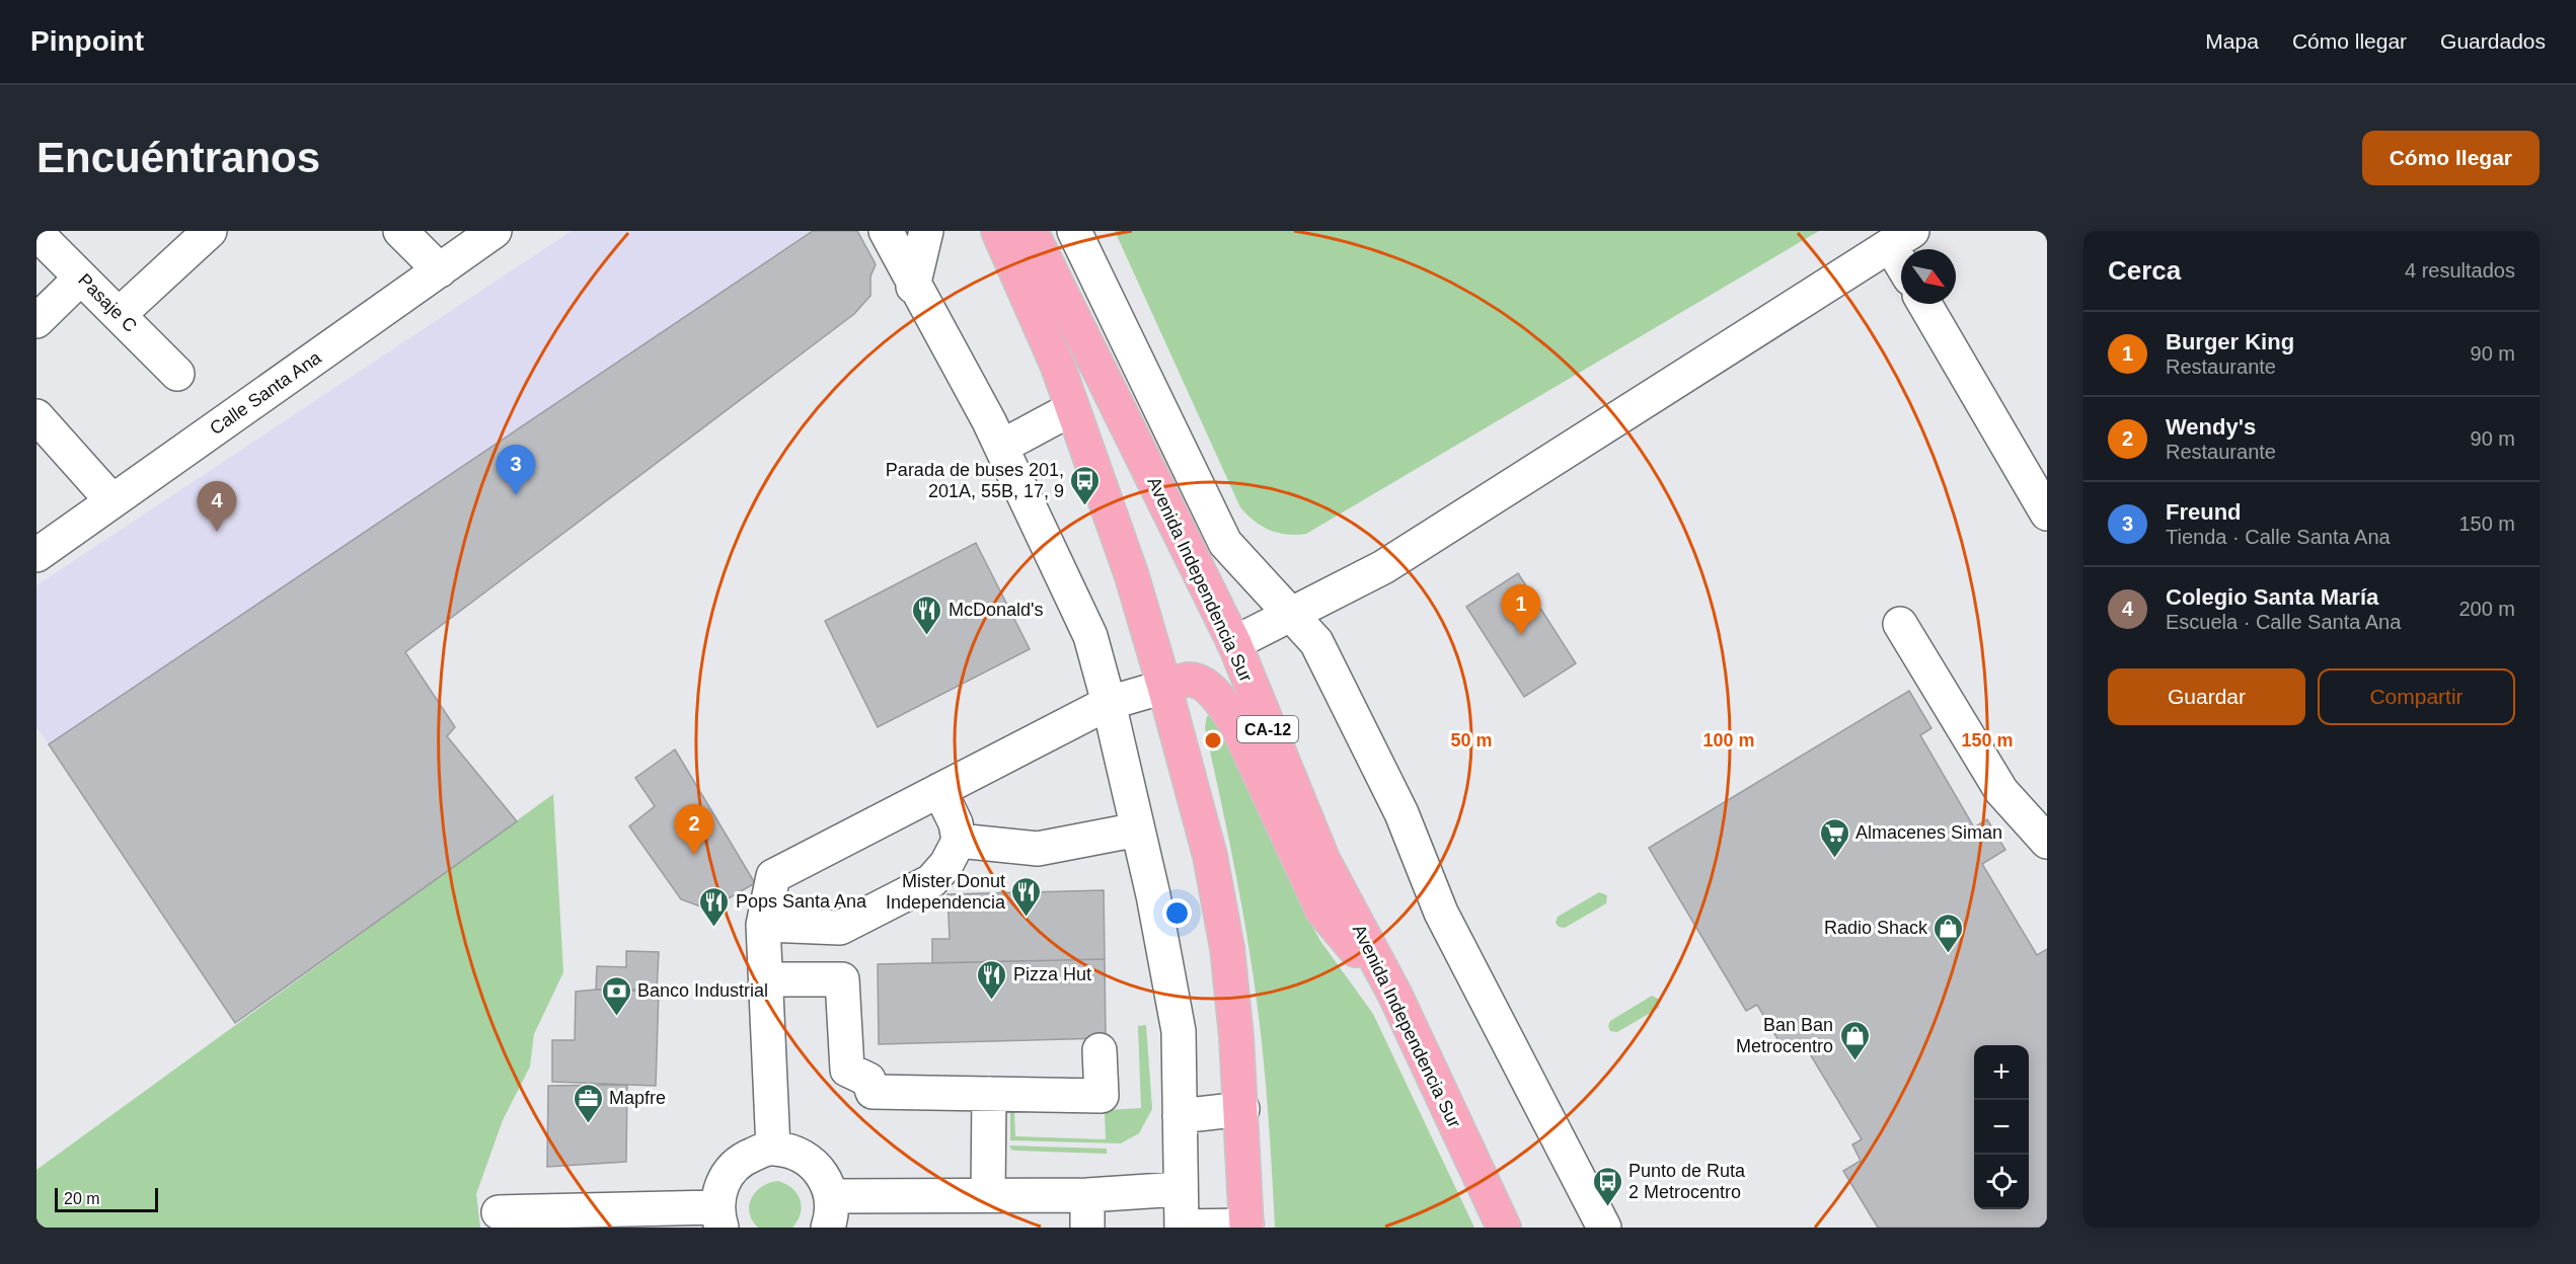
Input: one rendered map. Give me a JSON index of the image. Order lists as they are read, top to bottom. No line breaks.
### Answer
{"streets":{"highway":["Avenida Independencia Sur","CA-12"],"street":["Pasaje C","Calle Santa Ana"]},"places":{"bus stop":["Parada de buses 201, 201A, 55B, 17, 9","Punto de Ruta 2 Metrocentro"],"restaurant":["McDonald's","Mister Donut Independencia","Pops Santa Ana","Pizza Hut"],"supermarket":["Almacenes Siman"],"shop":["Radio Shack","Ban Ban Metrocentro"],"bank":["Banco Industrial"],"office":["Mapfre"]},"scale_bar":"20 m","north":"bottom right","page":{"header":"Pinpoint","nav":["Mapa","Cómo llegar","Guardados"],"buttons":["Cómo llegar",["Guardar","Compartir"]],"title":"Encuéntranos","heading":["Cerca","4 resultados"],"list":[{"mark":"1","name":"Burger King","note":"Restaurante","value":"90 m"},{"mark":"2","name":"Wendy's","note":"Restaurante","value":"90 m"},{"mark":"3","name":"Freund","note":"Tienda · Calle Santa Ana","value":"150 m"},{"mark":"4","name":"Colegio Santa María","note":"Escuela · Calle Santa Ana","value":"200 m"}],"pins":["3","4","1","2"],"map_buttons":["+","−"],"scale":"20 m"},"rings":["50 m","100 m","150 m"]}
